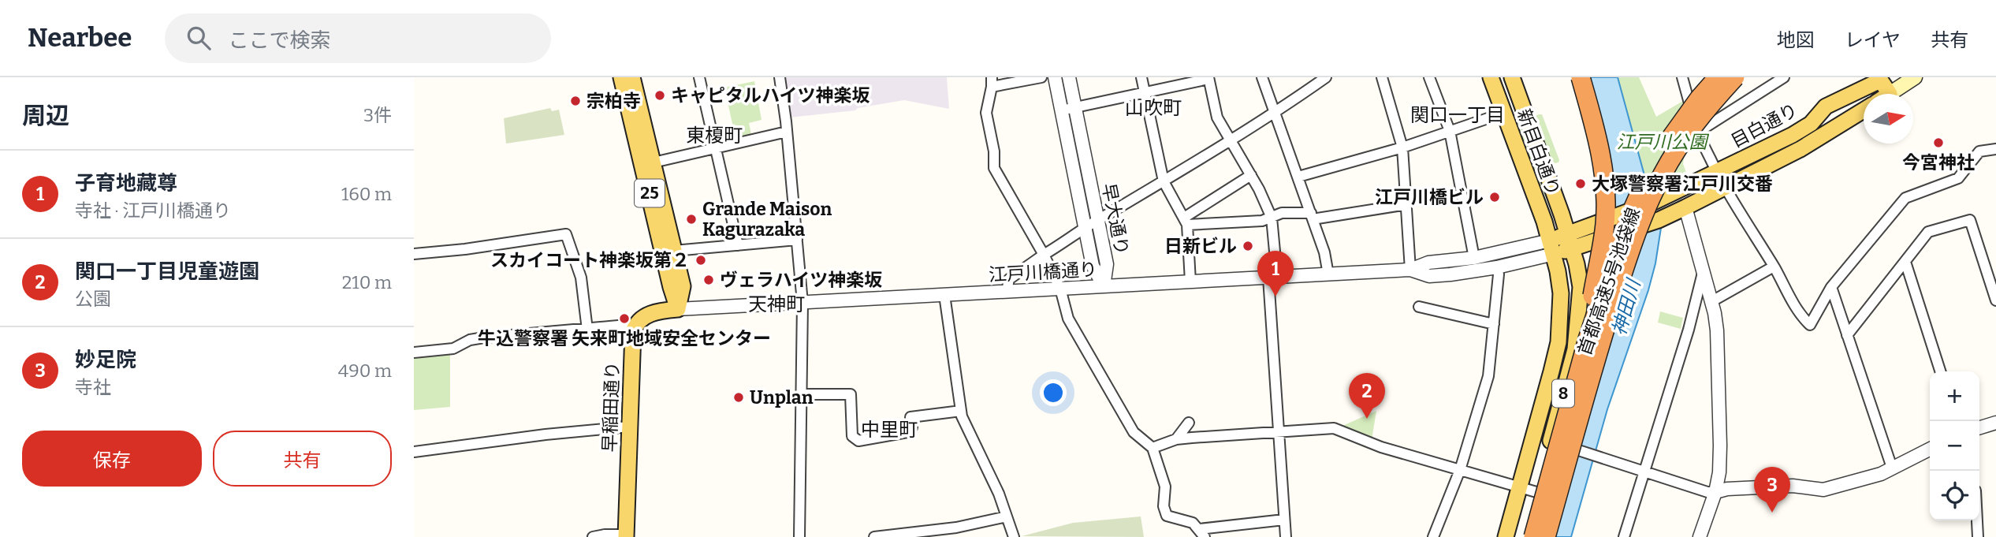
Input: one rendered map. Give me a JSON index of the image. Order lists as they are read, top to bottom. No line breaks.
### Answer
{"streets":{"highway":["首都高速5号池袋線"],"main road":["目白通り","新目白通り","25","8","早稲田通り"],"street":["早大通り","江戸川橋通り"]},"crossings":[["目白通り","新目白通り"],["目白通り","江戸川橋通り"],["目白通り","8"],["新目白通り","江戸川橋通り"],["新目白通り","8"],["25","江戸川橋通り"],["早大通り","江戸川橋通り"],["江戸川橋通り","8"]],"districts":["山吹町","関口一丁目","東榎町","天神町","中里町"],"water":["神田川"],"parks":["江戸川公園"],"places":["キャピタルハイツ神楽坂","宗柏寺","今宮神社","大塚警察署江戸川交番","江戸川橋ビル","Grande Maison Kagurazaka","日新ビル","スカイコート神楽坂第２","ヴェラハイツ神楽坂","牛込警察署 矢来町地域安全センター","Unplan"],"north":"right","page":{"header":"Nearbee","search":"ここで検索","nav":["地図","レイヤ","共有"],"heading":["周辺","3件"],"list":[{"mark":"1","name":"子育地藏尊","note":"寺社 · 江戸川橋通り","value":"160 m"},{"mark":"2","name":"関口一丁目児童遊園","note":"公園","value":"210 m"},{"mark":"3","name":"妙足院","note":"寺社","value":"490 m"}],"pins":["1","2","3"],"map_buttons":["+","−"],"buttons":["保存","共有"]}}
